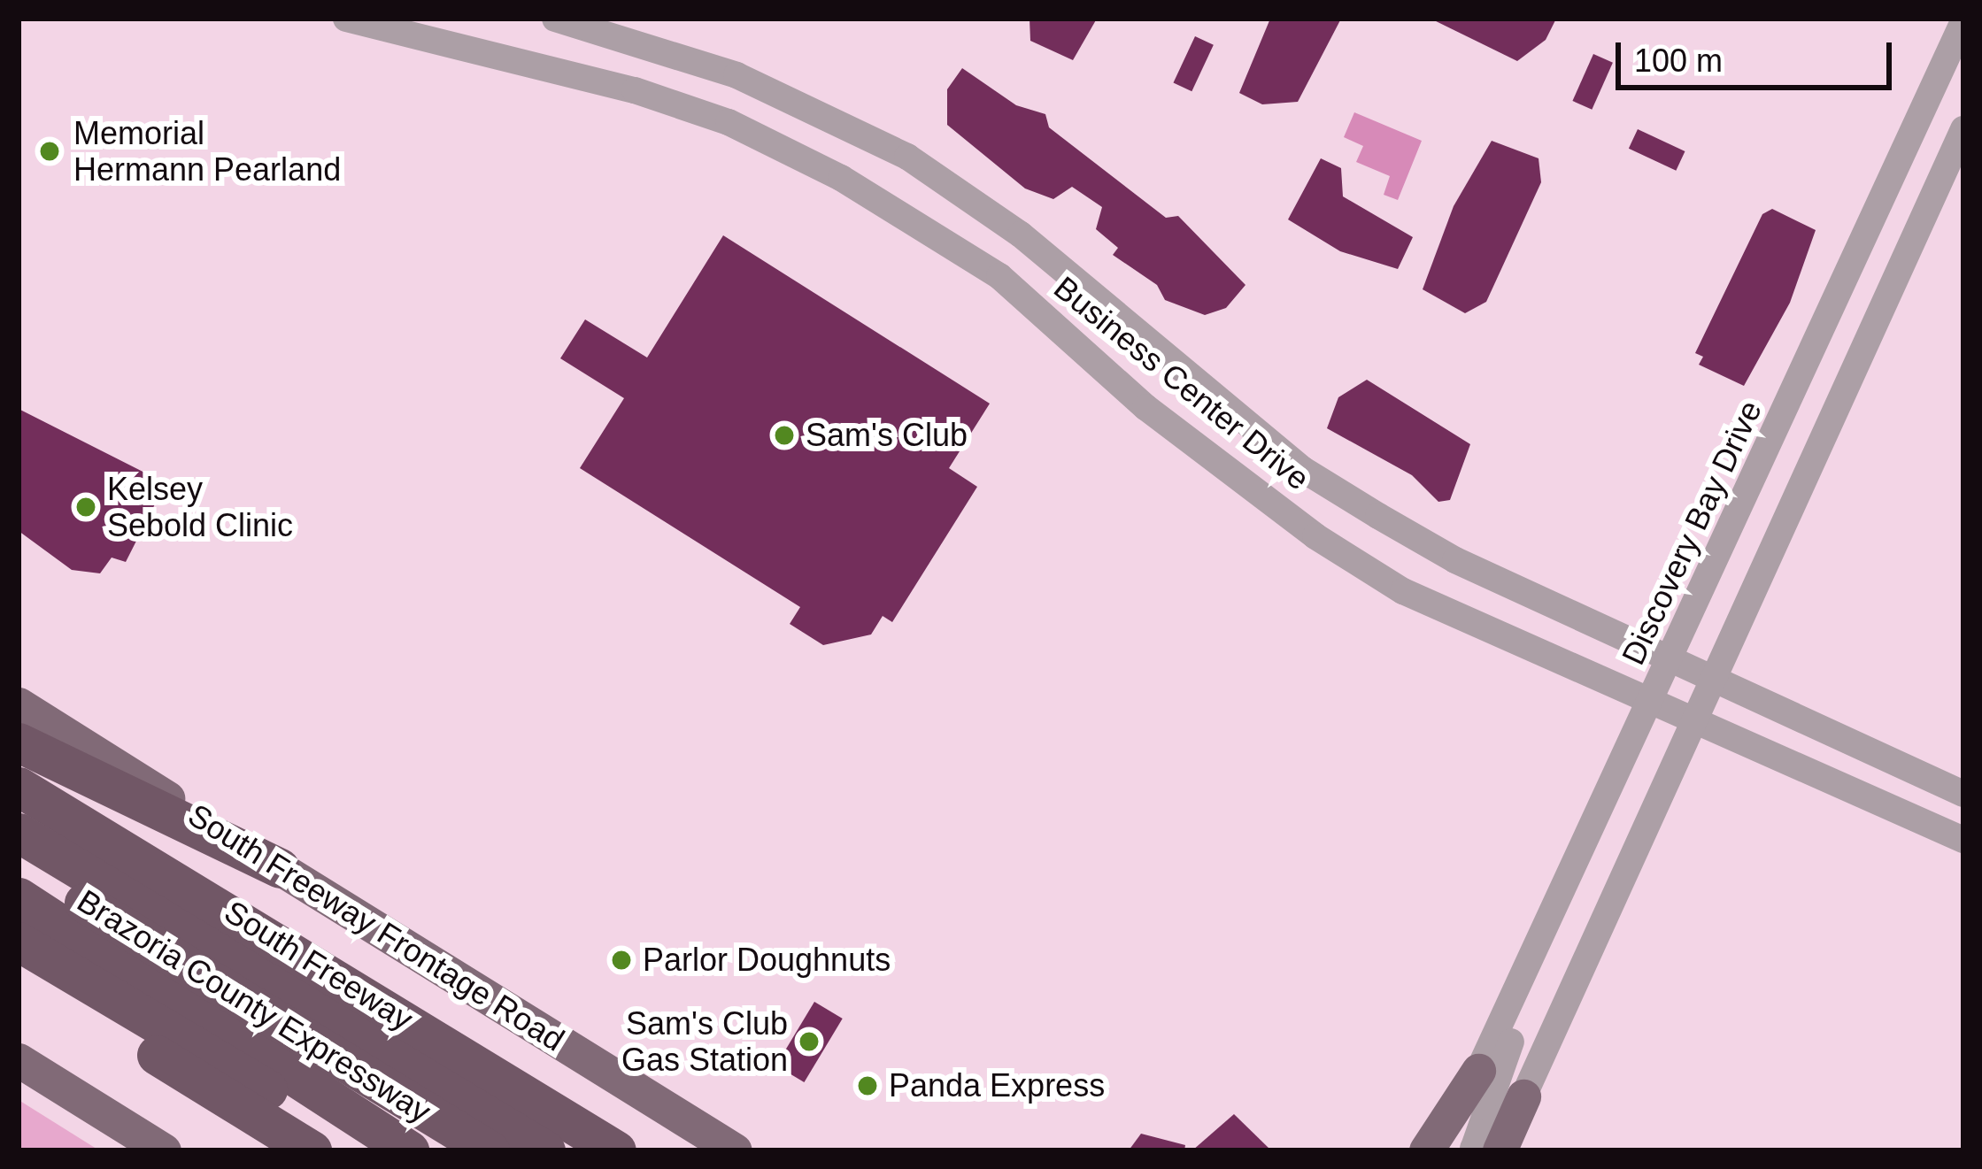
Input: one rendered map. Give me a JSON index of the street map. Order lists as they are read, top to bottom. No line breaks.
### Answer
{"streets":{"highway":["South Freeway","Brazoria County Expressway"],"main road":["South Freeway Frontage Road"],"street":["Business Center Drive","Discovery Bay Drive"]},"crossings":[["Business Center Drive","Discovery Bay Drive"]],"places":["Memorial Hermann Pearland","Sam's Club","Kelsey Sebold Clinic","Parlor Doughnuts","Sam's Club Gas Station","Panda Express"],"scale_bar":"100 m"}
